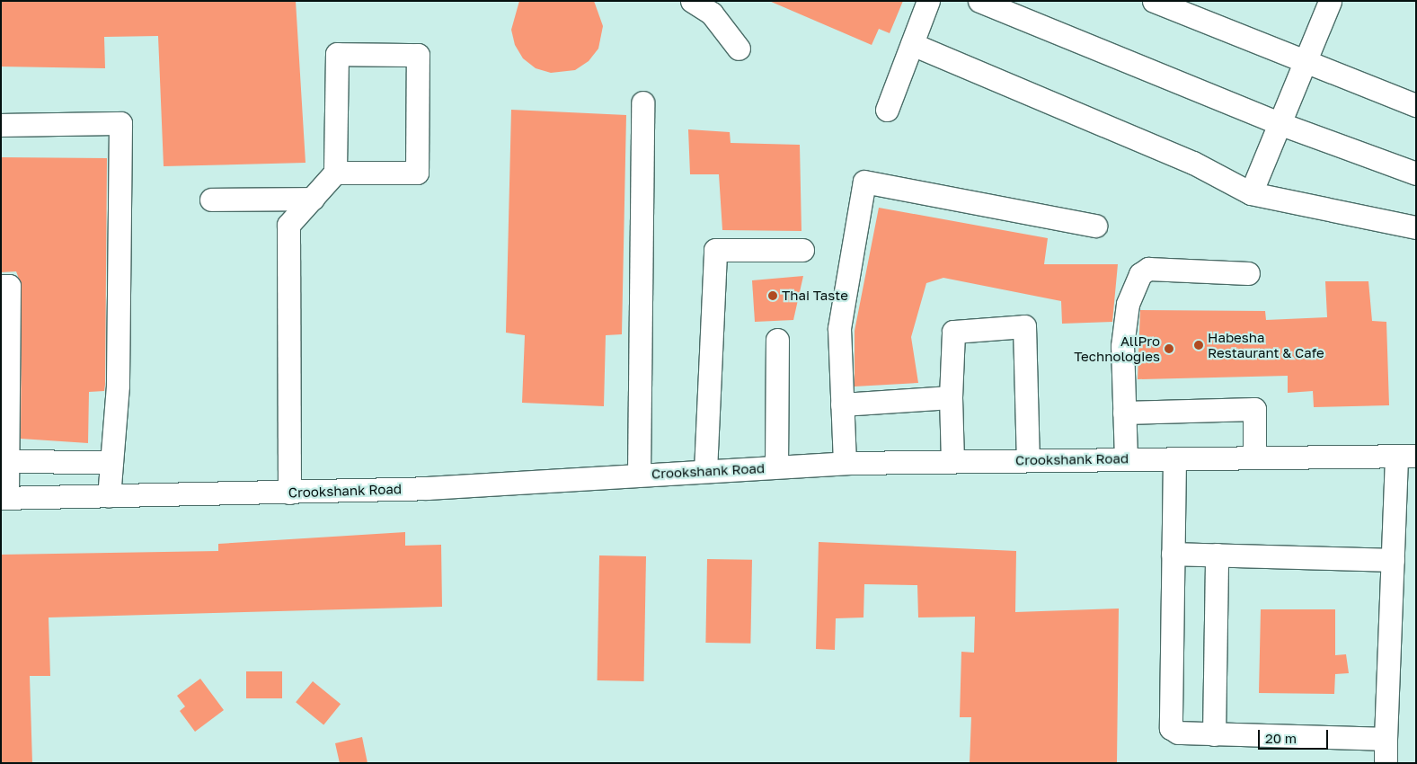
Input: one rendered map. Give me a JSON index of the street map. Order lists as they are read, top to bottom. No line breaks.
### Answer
{"streets":{"street":["Crookshank Road"]},"places":["Thai Taste","Habesha Restaurant & Cafe","AllPro Technologies"],"scale_bar":"20 m"}
